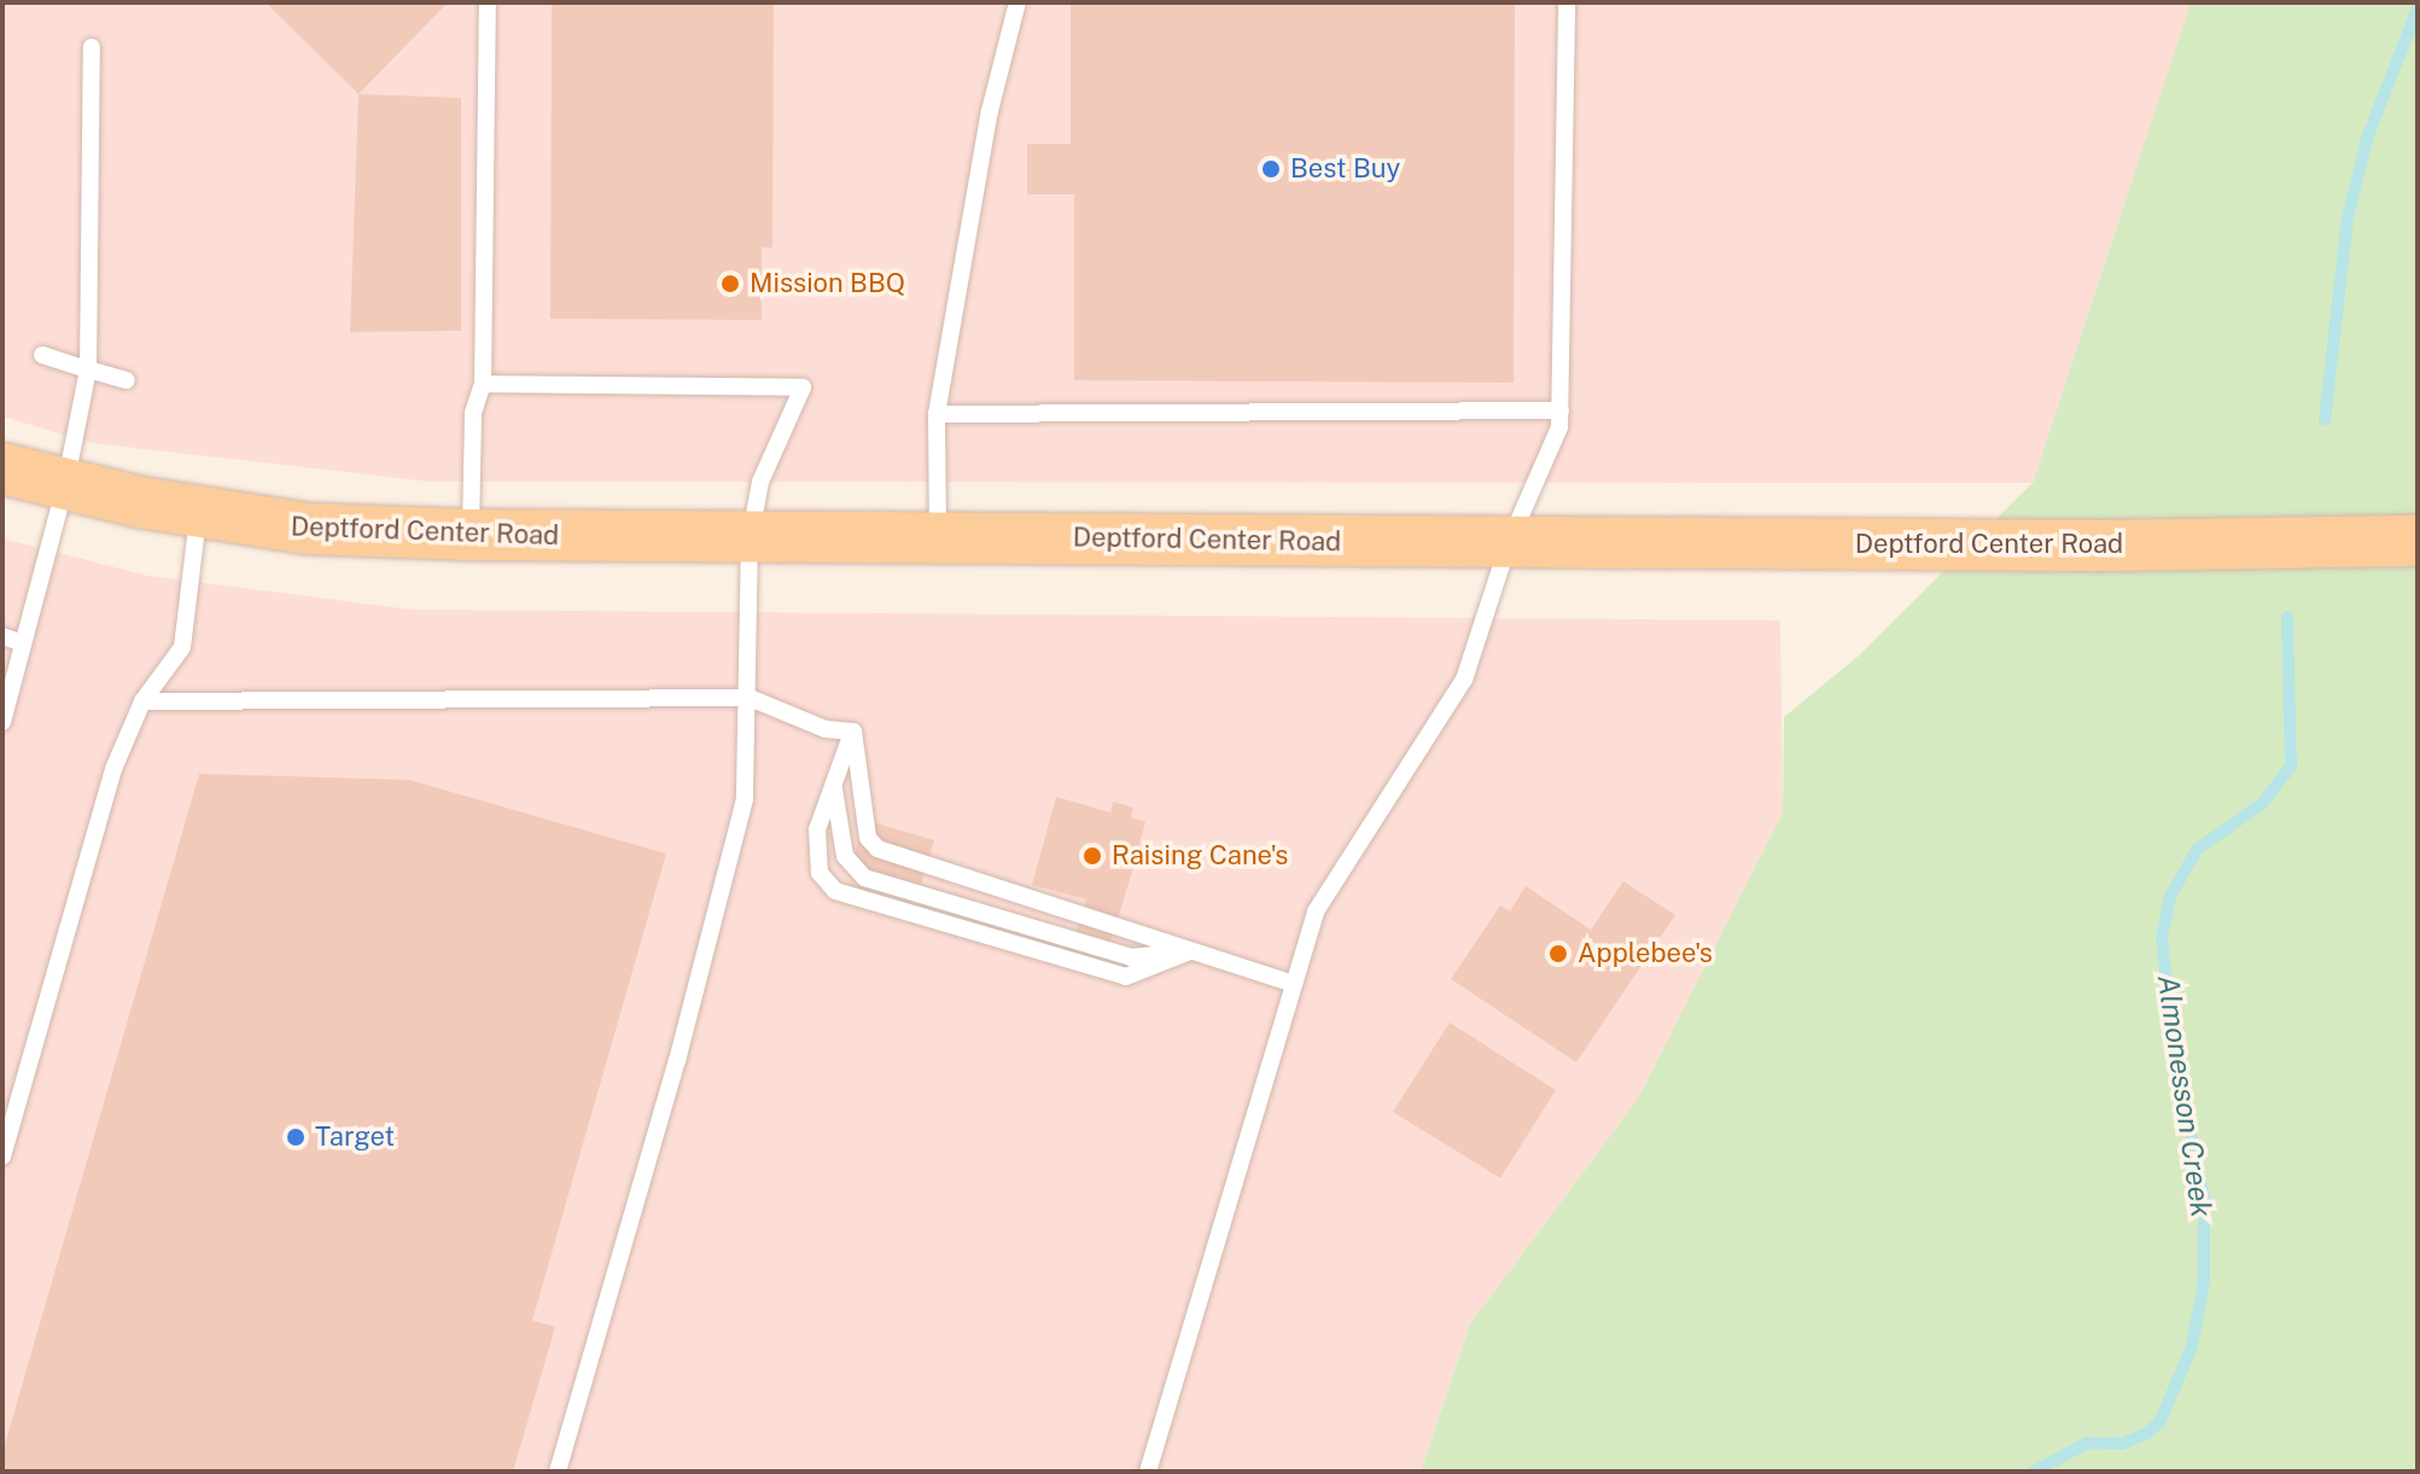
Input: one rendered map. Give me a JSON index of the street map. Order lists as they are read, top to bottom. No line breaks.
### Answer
{"streets":{"main road":["Deptford Center Road"]},"water":["Almonesson Creek"],"places":["Best Buy","Mission BBQ","Raising Cane's","Applebee's","Target"]}
